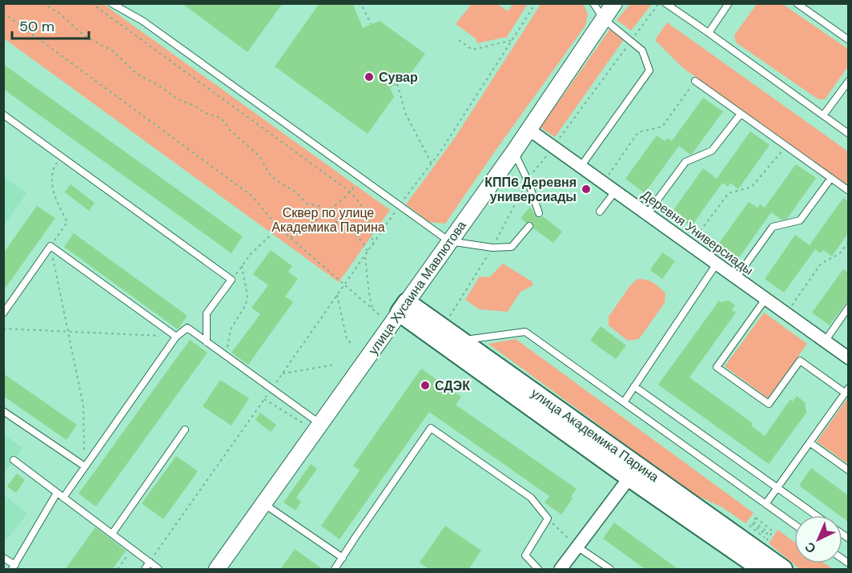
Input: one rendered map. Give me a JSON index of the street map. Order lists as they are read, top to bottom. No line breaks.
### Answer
{"streets":{"main road":["улица Академика Парина"],"street":["Деревня Универсиады","улица Хусаина Мавлютова"]},"crossings":[["Деревня Универсиады","улица Хусаина Мавлютова"],["улица Хусаина Мавлютова","улица Академика Парина"]],"parks":["Сквер по улице Академика Парина"],"places":["Сувар","КПП6 Деревня универсиады","СДЭК"],"scale_bar":"50 m","north":"bottom left"}
